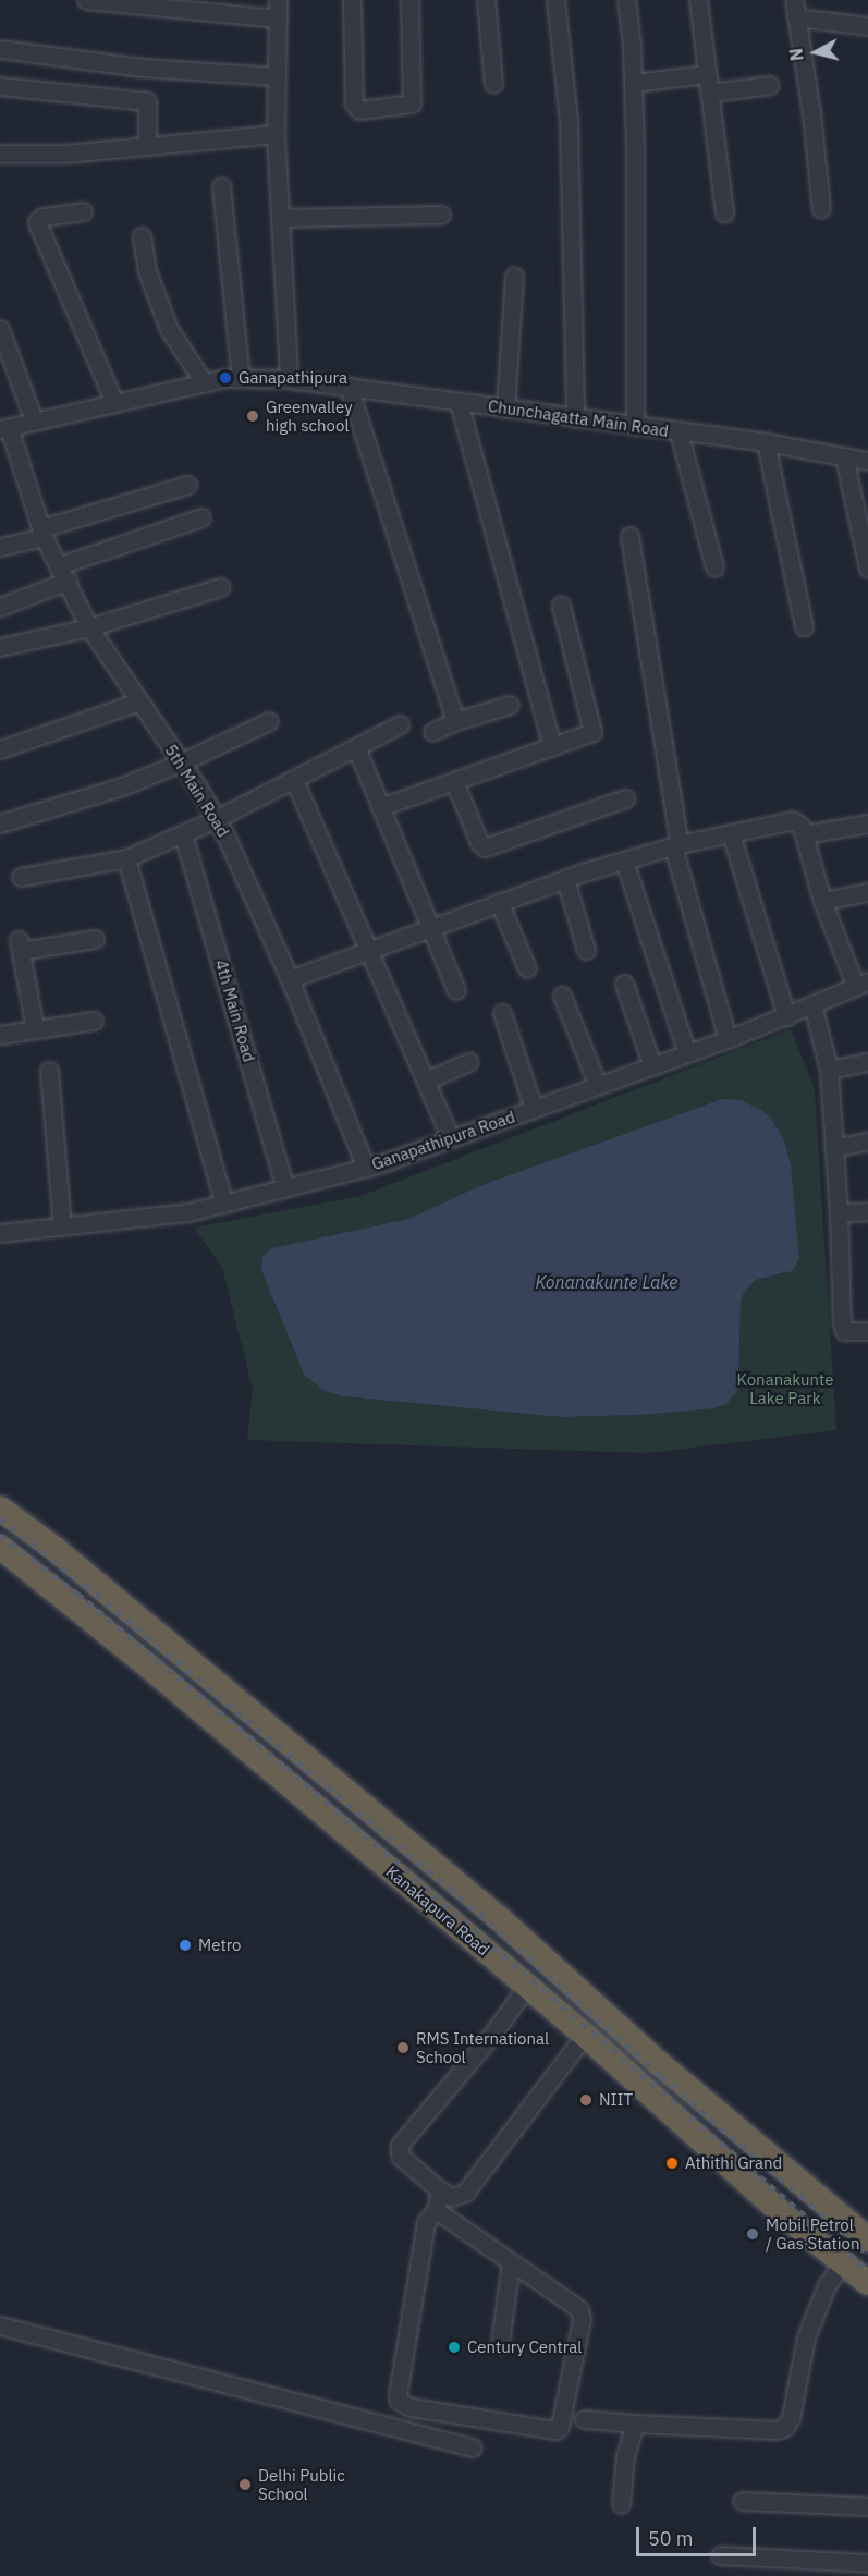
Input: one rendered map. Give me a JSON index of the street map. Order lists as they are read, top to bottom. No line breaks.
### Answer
{"streets":{"highway":["Kanakapura Road"],"street":["Chunchagatta Main Road","5th Main Road","4th Main Road","Ganapathipura Road"]},"crossings":[["Chunchagatta Main Road","5th Main Road"],["5th Main Road","Ganapathipura Road"],["4th Main Road","Ganapathipura Road"]],"water":["Konanakunte Lake"],"parks":["Konanakunte Lake Park"],"places":["Ganapathipura","Greenvalley high school","Metro","RMS International School","NIIT","Athithi Grand","Mobil Petrol / Gas Station","Century Central","Delhi Public School"],"scale_bar":"50 m","north":"left"}
